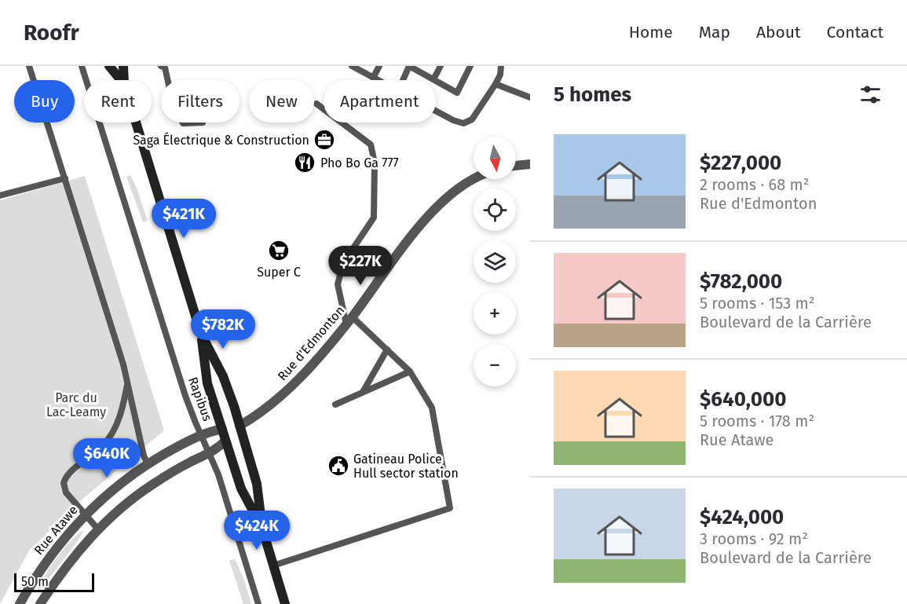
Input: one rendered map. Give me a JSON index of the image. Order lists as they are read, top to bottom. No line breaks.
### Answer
{"streets":{"street":["Rue d'Edmonton","Rue Atawe"],"lane":["Rapibus"]},"crossings":[["Rapibus","Rue Atawe"]],"parks":["Parc du Lac-Leamy"],"places":{"office":["Saga Électrique & Construction"],"restaurant":["Pho Bo Ga 777"],"supermarket":["Super C"],"public building":["Gatineau Police Hull sector station"]},"scale_bar":"50 m","north":"bottom","page":{"header":"Roofr","nav":["Home","Map","About","Contact"],"heading":"5 homes","chip":["Buy","Rent","Filters","New","Apartment"],"list":[{"name":"$227,000","note":"2 rooms · 68 m² · Rue d'Edmonton"},{"name":"$782,000","note":"5 rooms · 153 m² · Boulevard de la Carrière"},{"name":"$640,000","note":"5 rooms · 178 m² · Rue Atawe"},{"name":"$424,000","note":"3 rooms · 92 m² · Boulevard de la Carrière"}],"map_buttons":["+","−"],"price":["$421K","$227K","$782K","$640K","$424K"],"scale":"50 m"}}
